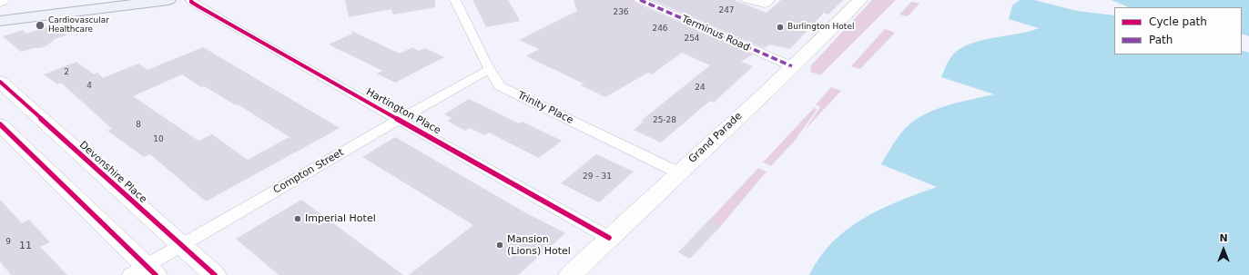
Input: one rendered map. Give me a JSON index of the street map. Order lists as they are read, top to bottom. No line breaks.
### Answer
{"streets":{"main road":["Grand Parade","Devonshire Place"],"street":["Terminus Road","Trinity Place","Hartington Place","Compton Street"]},"crossings":[["Terminus Road","Grand Parade"],["Trinity Place","Grand Parade"],["Trinity Place","Compton Street"],["Hartington Place","Grand Parade"],["Hartington Place","Compton Street"],["Compton Street","Devonshire Place"]],"places":["Cardiovascular Healthcare","Burlington Hotel","Imperial Hotel","Mansion (Lions) Hotel"],"house_numbers":["247","236","246","254","2","4","24","25-28","8","10","29 - 31","9","11"],"legend":["Cycle path","Path"],"north":"top"}
